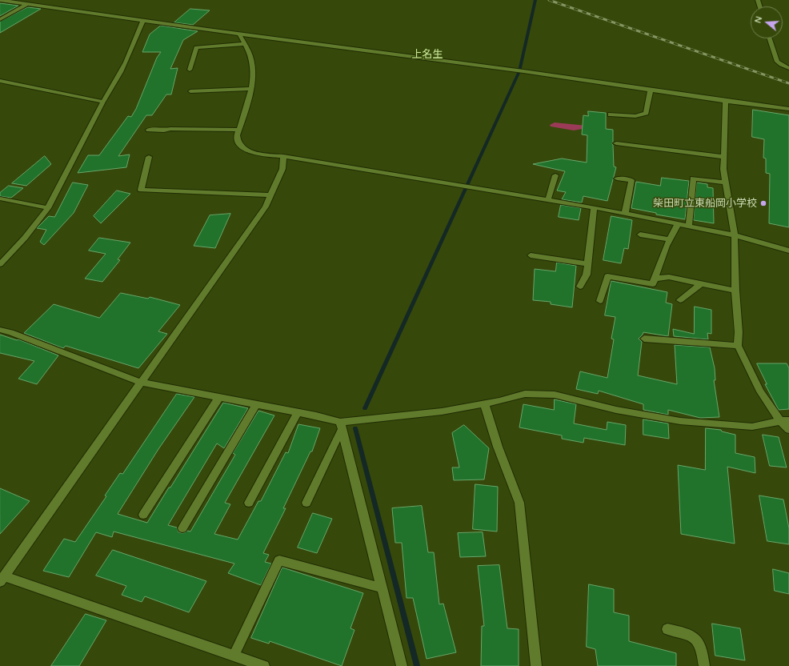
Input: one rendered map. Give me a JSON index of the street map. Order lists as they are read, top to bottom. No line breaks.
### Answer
{"districts":["上名生"],"places":["柴田町立東船岡小学校"],"north":"left"}
